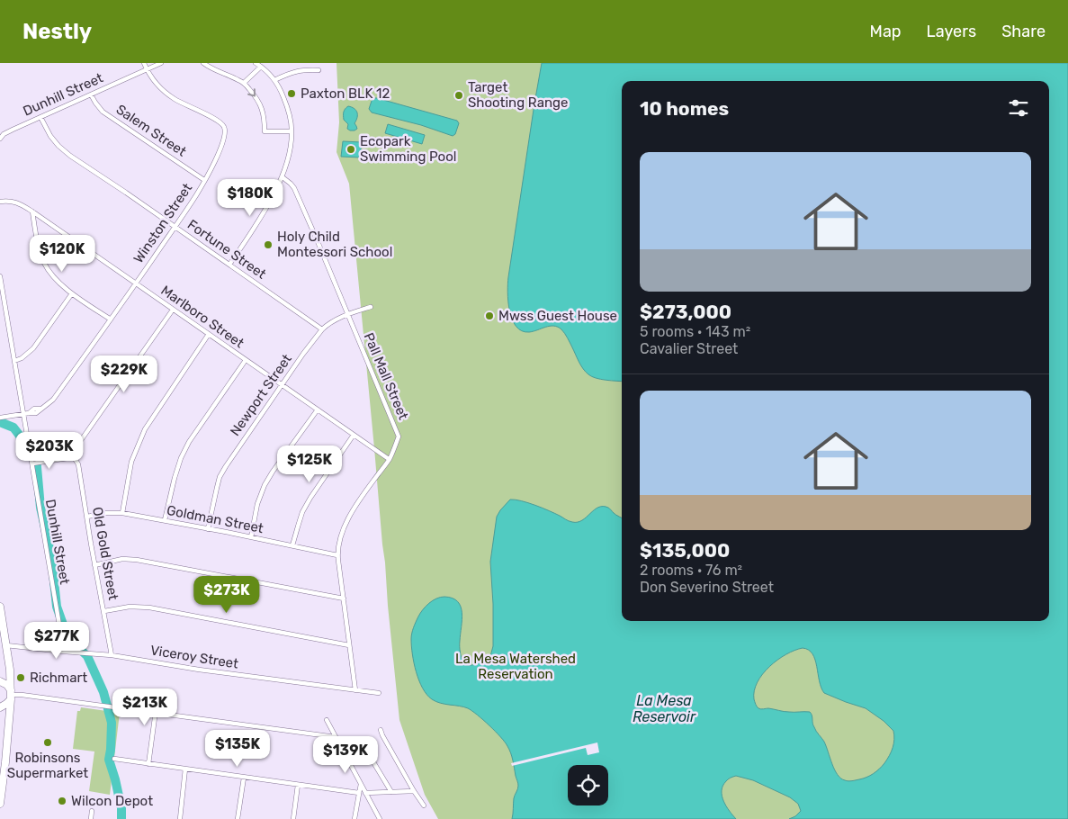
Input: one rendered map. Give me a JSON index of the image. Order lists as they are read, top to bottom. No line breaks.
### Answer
{"streets":{"street":["Dunhill Street","Salem Street","Winston Street","Fortune Street","Marlboro Street","Pall Mall Street","Newport Street","Goldman Street","Old Gold Street","Viceroy Street"]},"crossings":[["Dunhill Street","Salem Street"],["Dunhill Street","Winston Street"],["Dunhill Street","Fortune Street"],["Dunhill Street","Viceroy Street"],["Salem Street","Winston Street"],["Winston Street","Fortune Street"],["Winston Street","Marlboro Street"],["Fortune Street","Newport Street"],["Marlboro Street","Pall Mall Street"],["Marlboro Street","Newport Street"],["Pall Mall Street","Newport Street"],["Pall Mall Street","Goldman Street"],["Pall Mall Street","Viceroy Street"],["Newport Street","Goldman Street"],["Goldman Street","Old Gold Street"],["Old Gold Street","Viceroy Street"]],"water":["La Mesa Reservoir"],"parks":["La Mesa Watershed Reservation"],"places":["Paxton BLK 12","Target Shooting Range","Ecopark Swimming Pool","Holy Child Montessori School","Mwss Guest House","Richmart","Robinsons Supermarket","Wilcon Depot"],"page":{"header":"Nestly","nav":["Map","Layers","Share"],"heading":"10 homes","list":[{"name":"$273,000","note":"5 rooms · 143 m² · Cavalier Street"},{"name":"$135,000","note":"2 rooms · 76 m² · Don Severino Street"}],"price":["$180K","$120K","$229K","$203K","$125K","$273K","$277K","$213K","$135K","$139K"]}}
